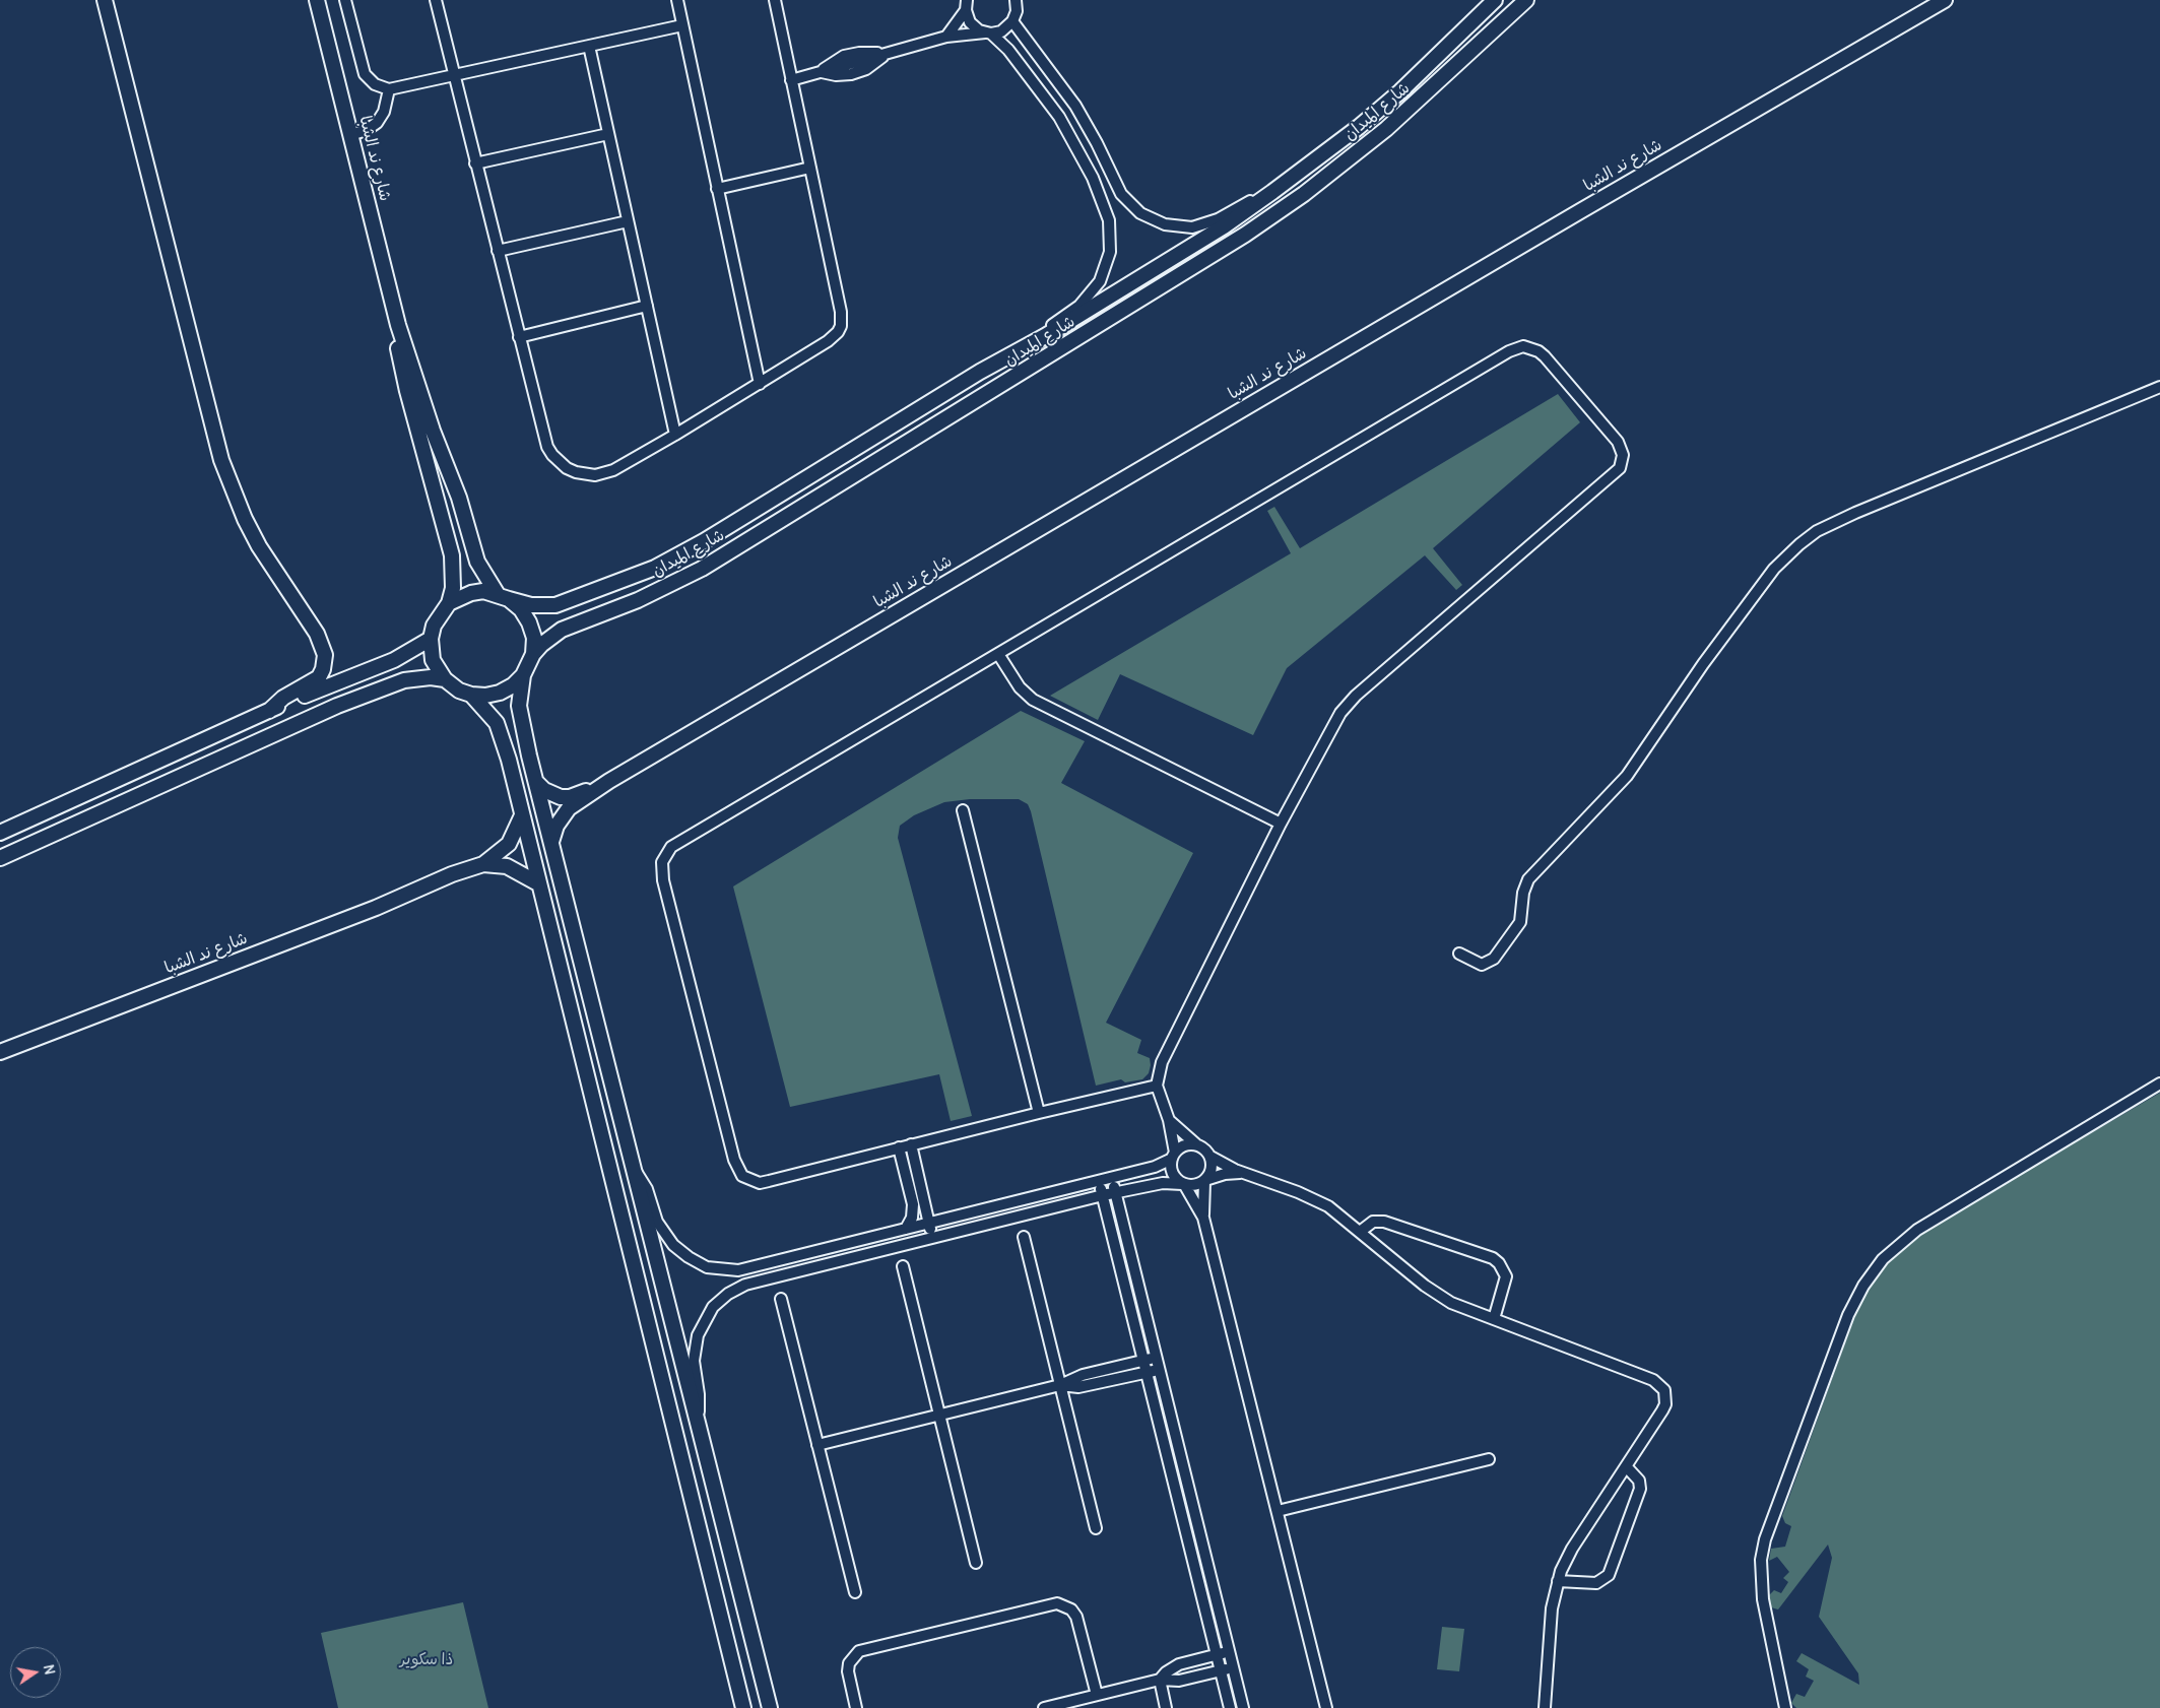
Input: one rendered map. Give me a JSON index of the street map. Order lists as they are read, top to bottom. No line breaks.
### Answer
{"streets":{"street":["شارع الميدان","شارع ند الشبا"]},"crossings":[["شارع الميدان","شارع ند الشبا"]],"parks":["ذا سكوير"],"north":"right"}
